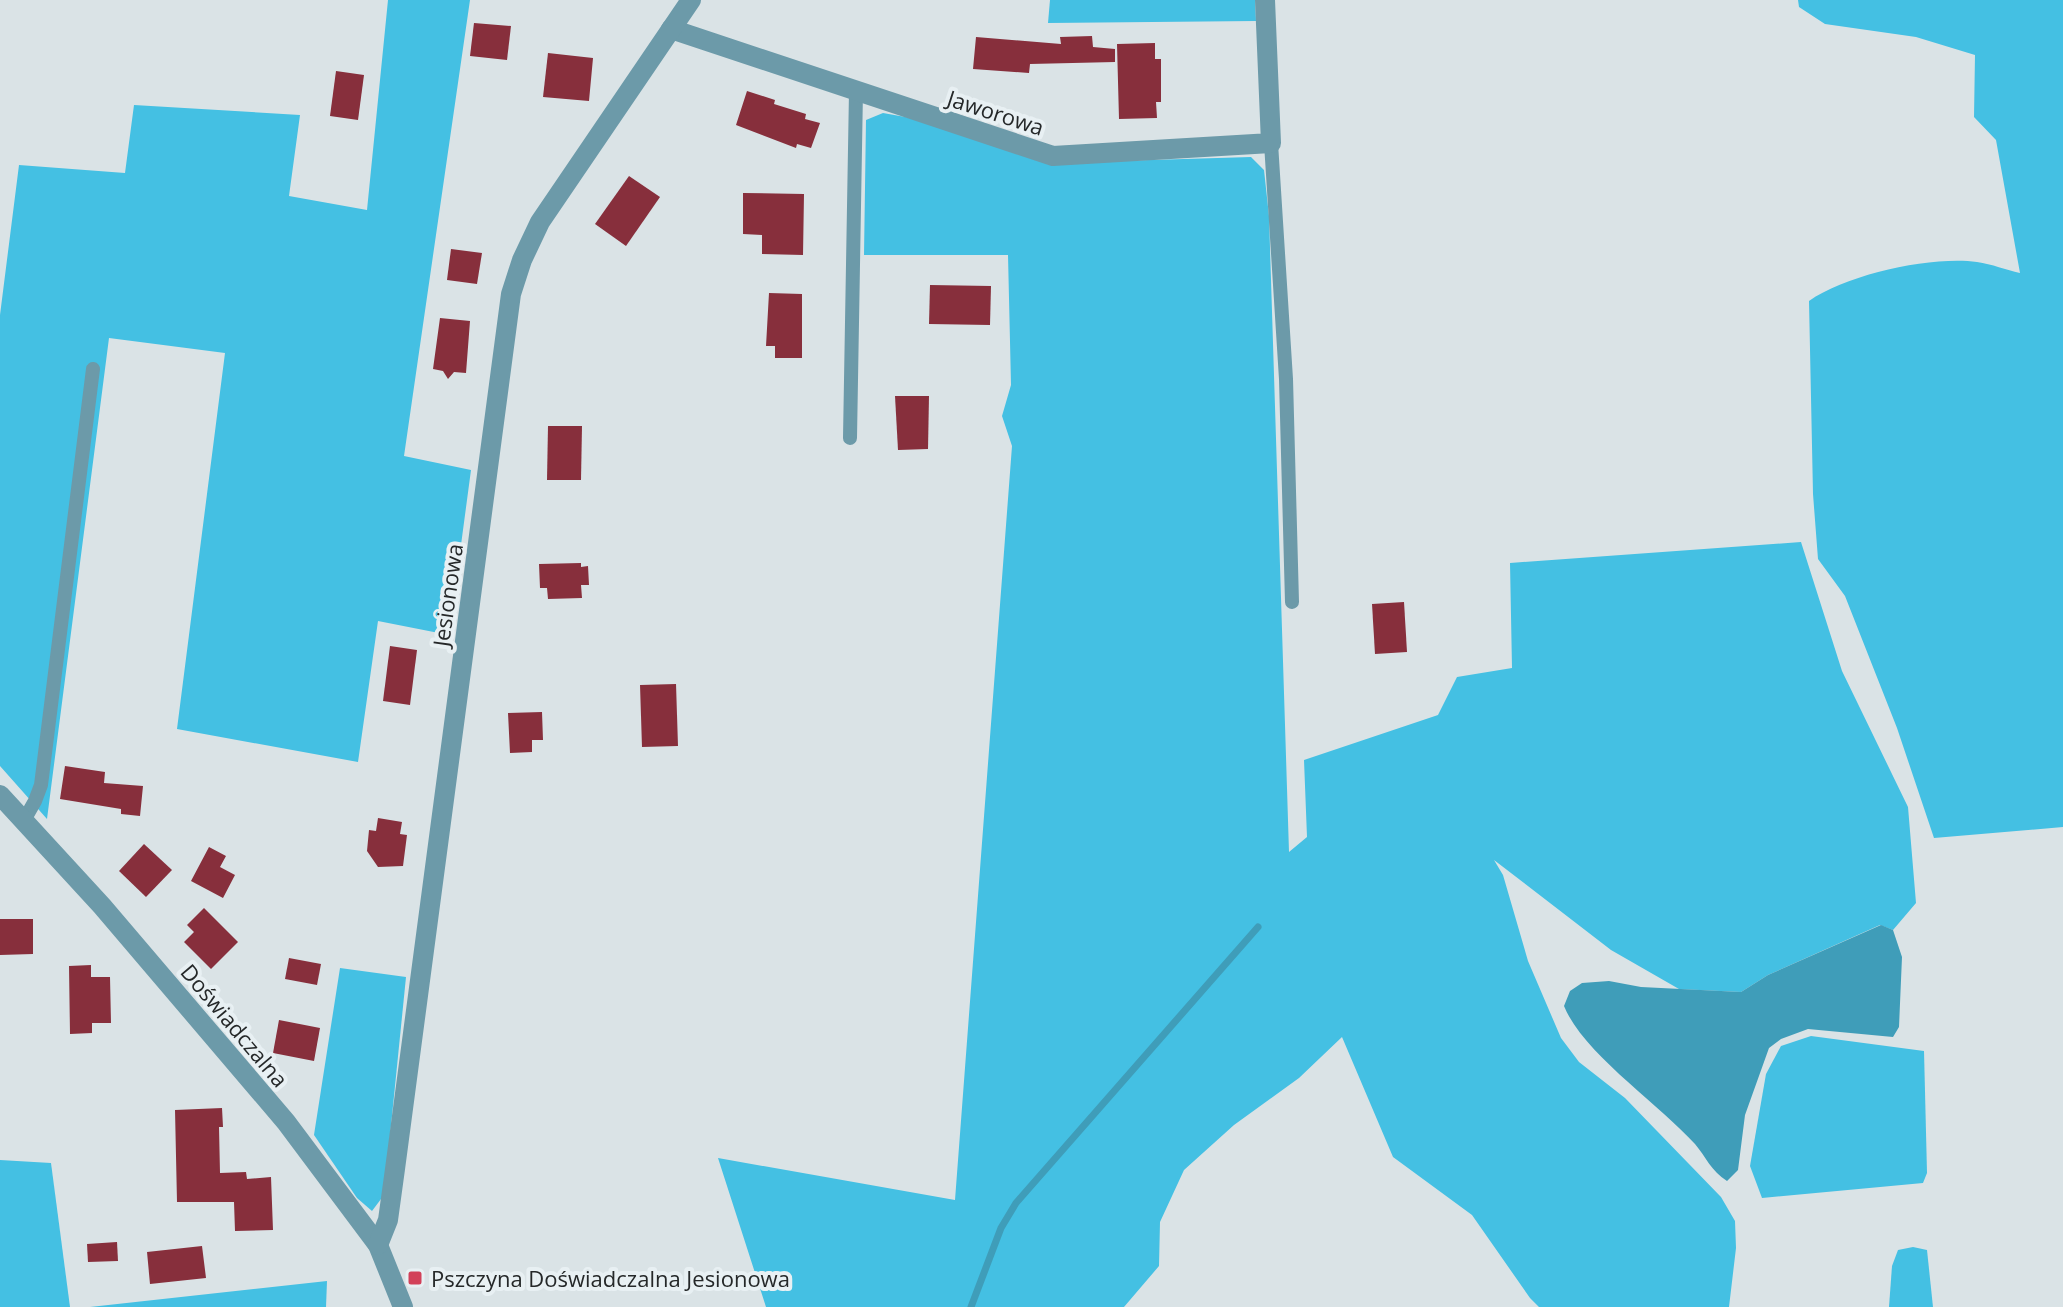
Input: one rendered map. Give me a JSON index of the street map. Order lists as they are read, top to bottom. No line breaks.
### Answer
{"streets":{"street":["Jaworowa","Jesionowa","Doświadczalna"]},"crossings":[["Jaworowa","Jesionowa"],["Jesionowa","Doświadczalna"]],"places":{"transit":["Pszczyna Doświadczalna Jesionowa"]}}
